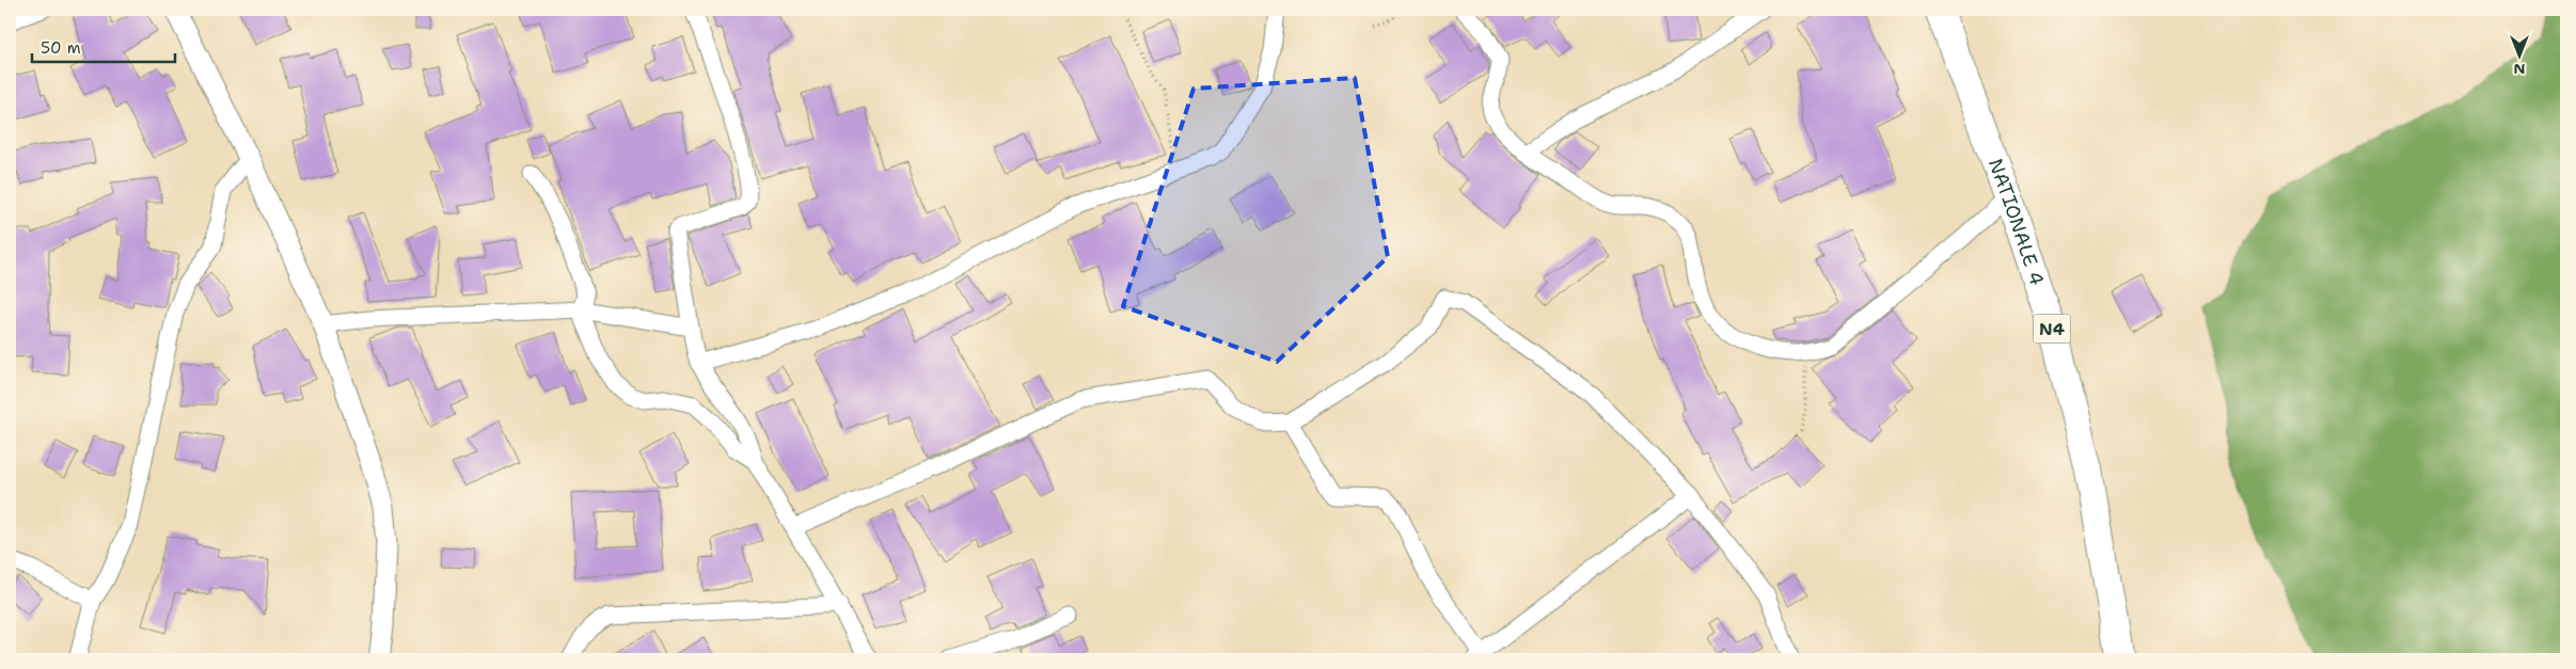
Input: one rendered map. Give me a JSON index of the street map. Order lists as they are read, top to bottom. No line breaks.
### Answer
{"streets":{"highway":["NATIONALE 4","N4"]},"scale_bar":"50 m","north":"bottom"}
